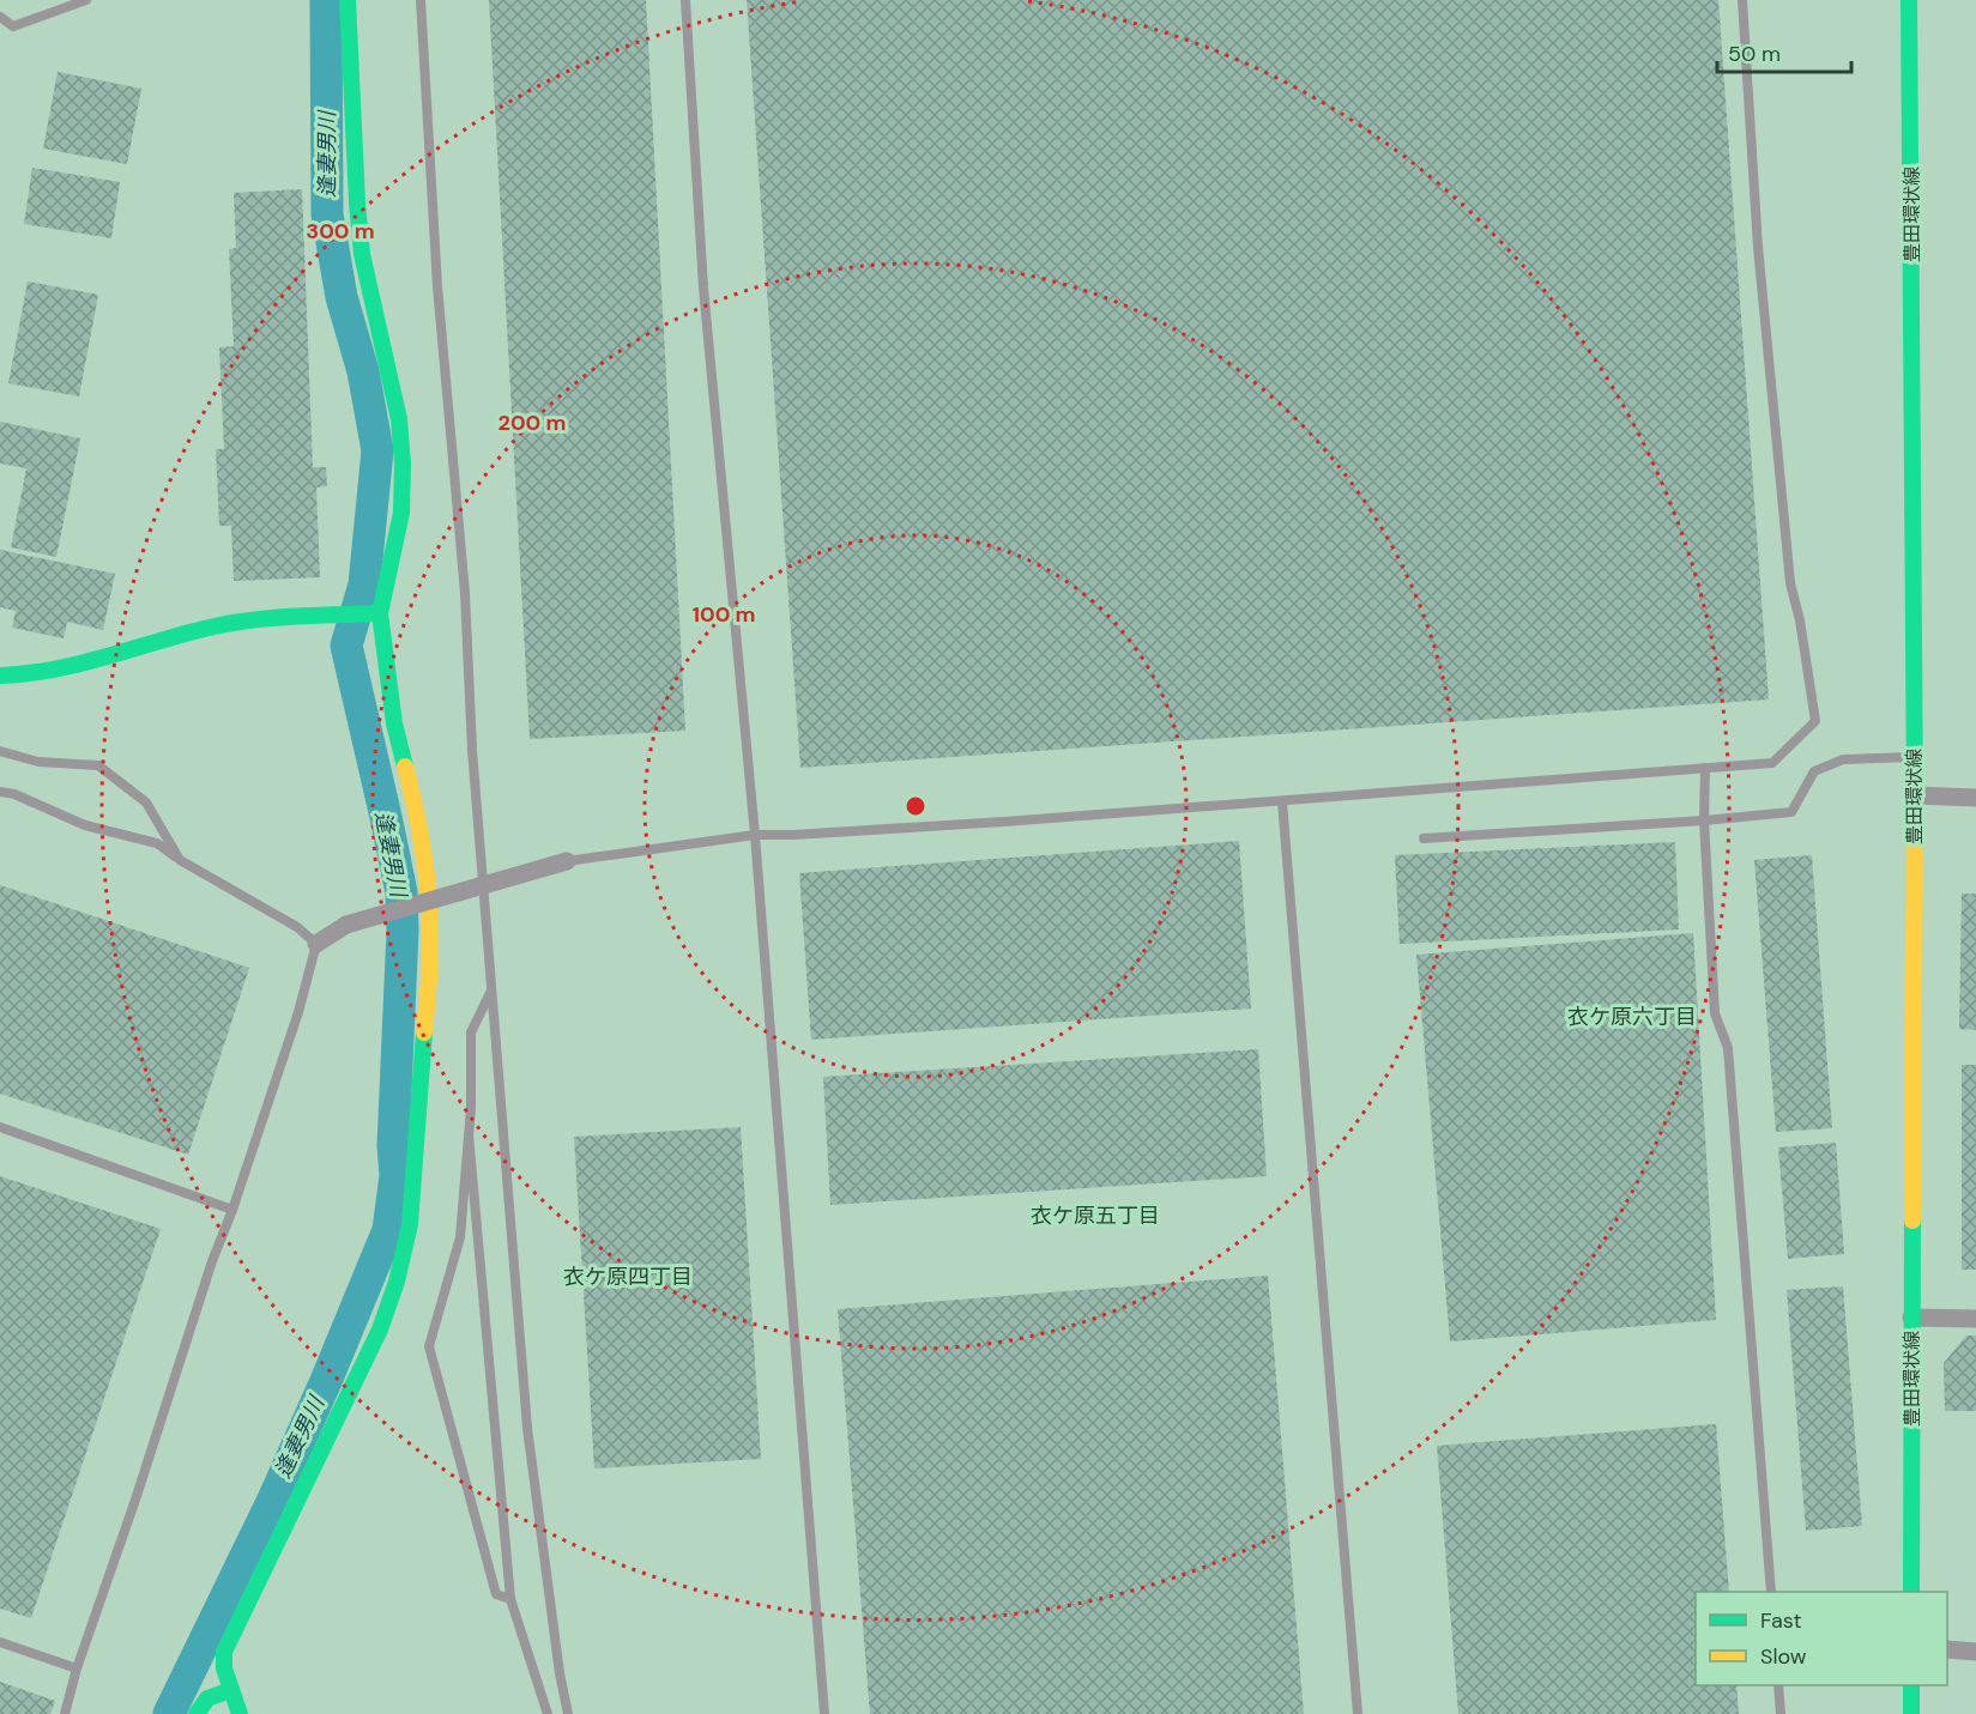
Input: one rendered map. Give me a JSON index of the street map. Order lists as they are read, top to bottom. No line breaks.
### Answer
{"streets":{"street":["豊田環状線"]},"districts":["衣ケ原六丁目","衣ケ原五丁目","衣ケ原四丁目"],"water":["逢妻男川"],"legend":["Fast","Slow"],"scale_bar":"50 m","rings":["300 m","200 m","100 m"]}
